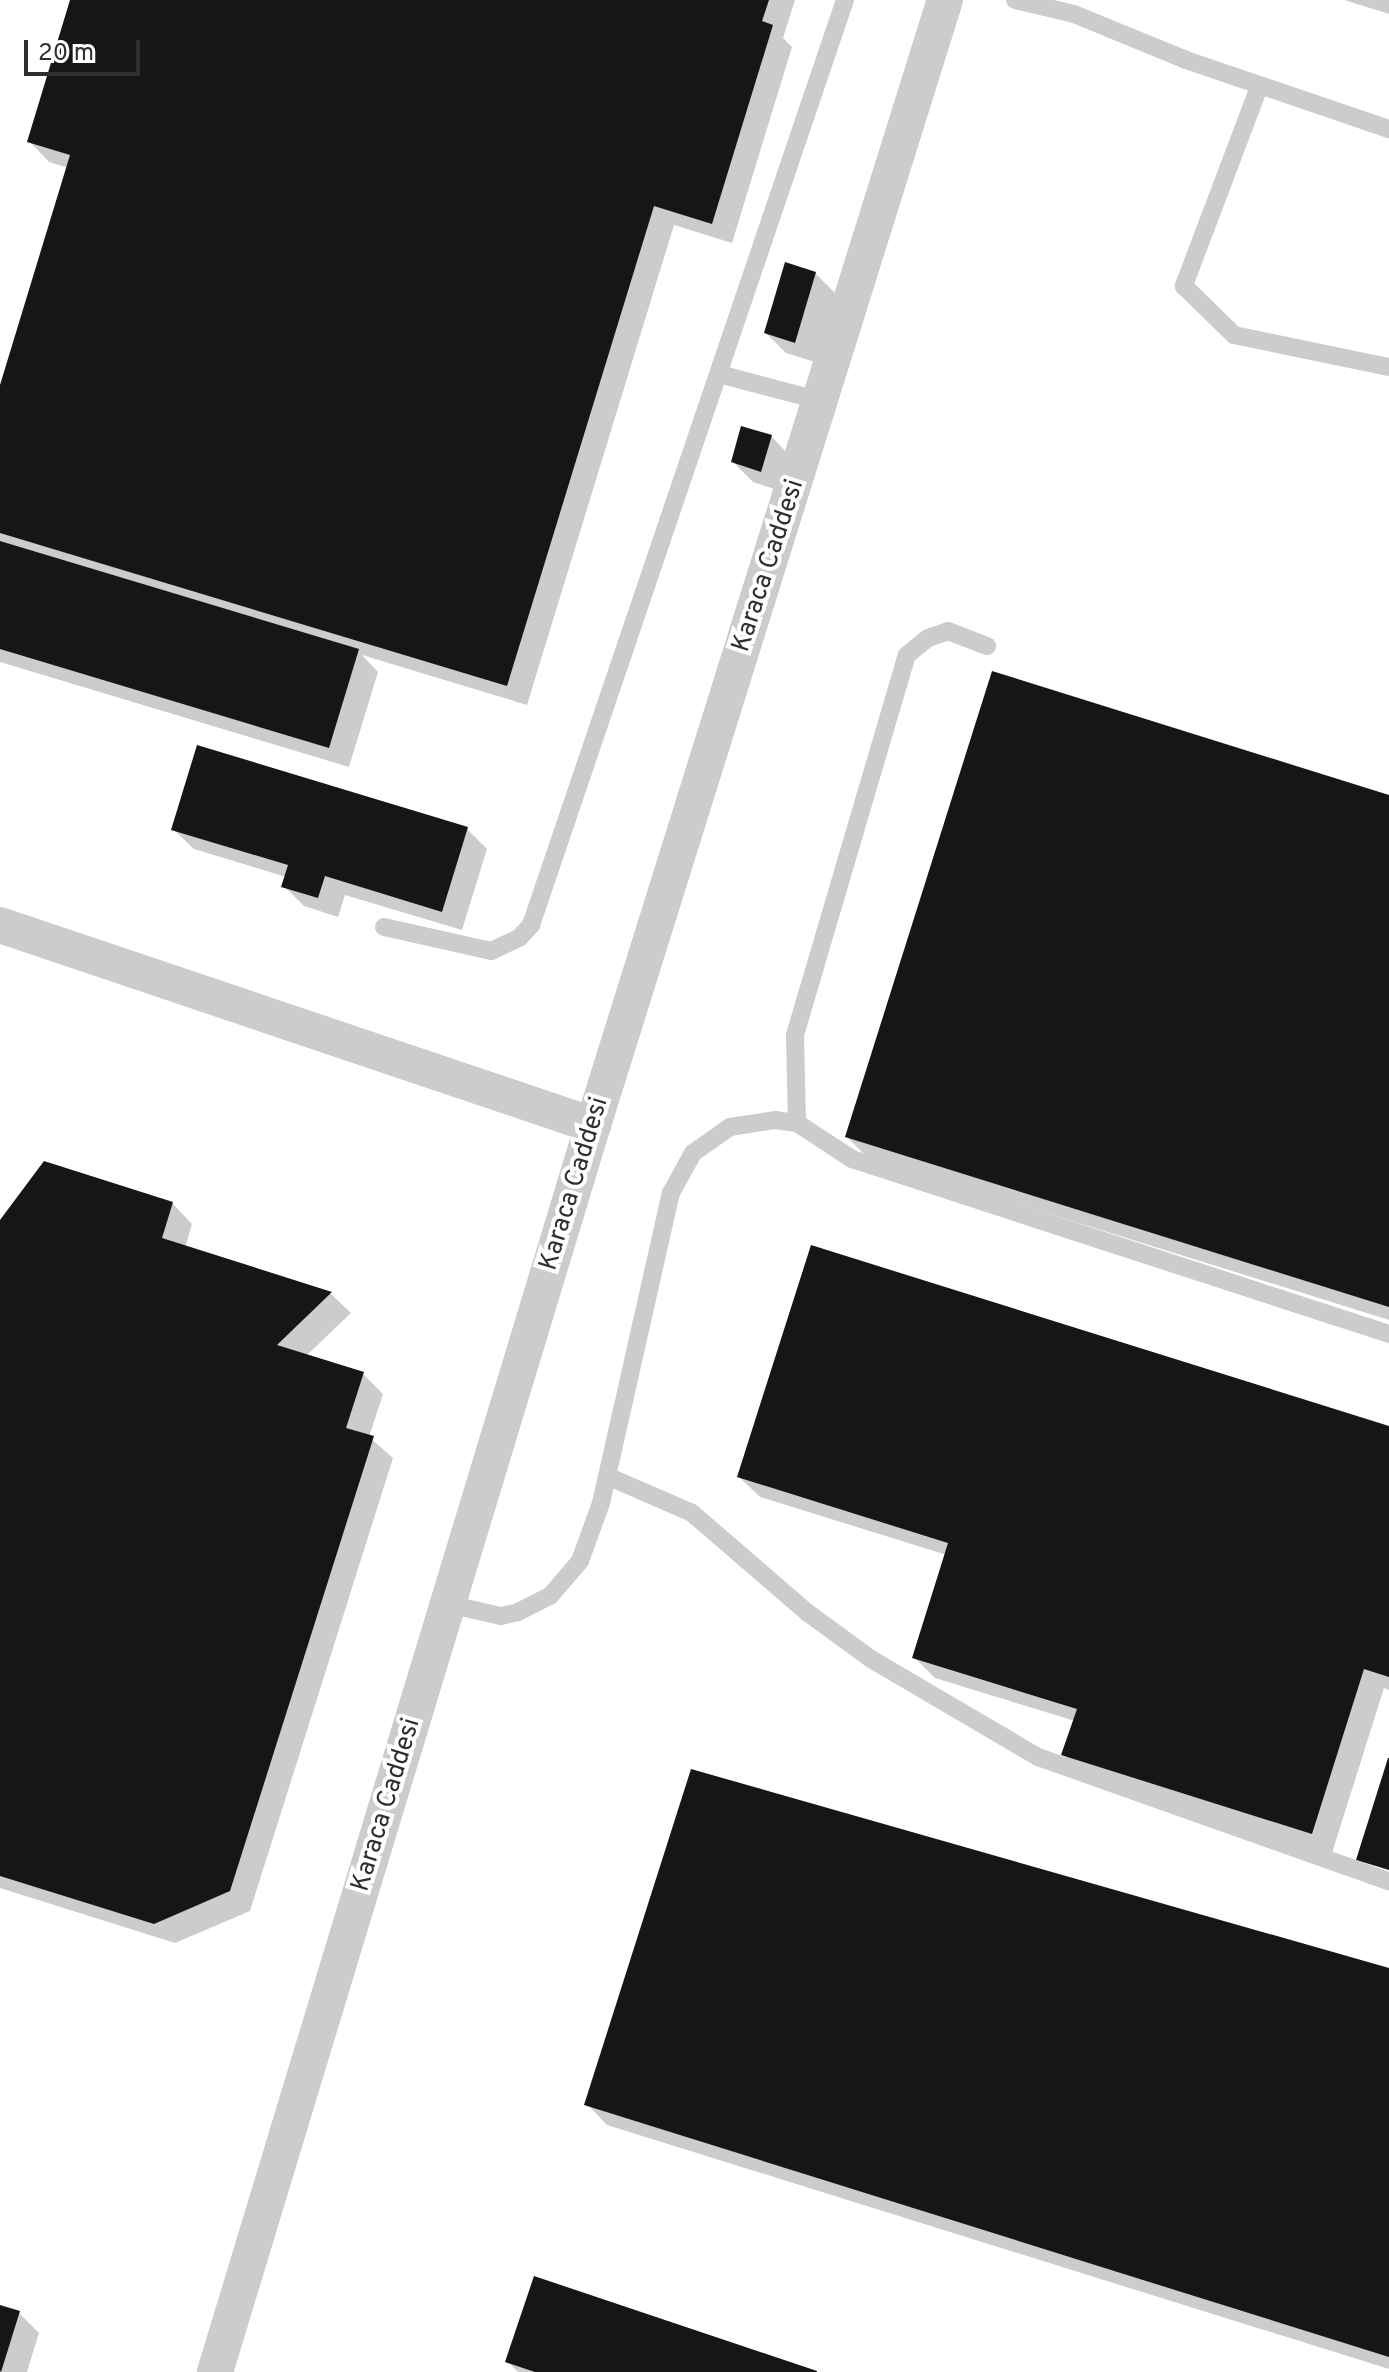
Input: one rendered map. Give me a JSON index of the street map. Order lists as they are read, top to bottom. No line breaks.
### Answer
{"streets":{"street":["Karaca Caddesi"]},"scale_bar":"20 m"}
